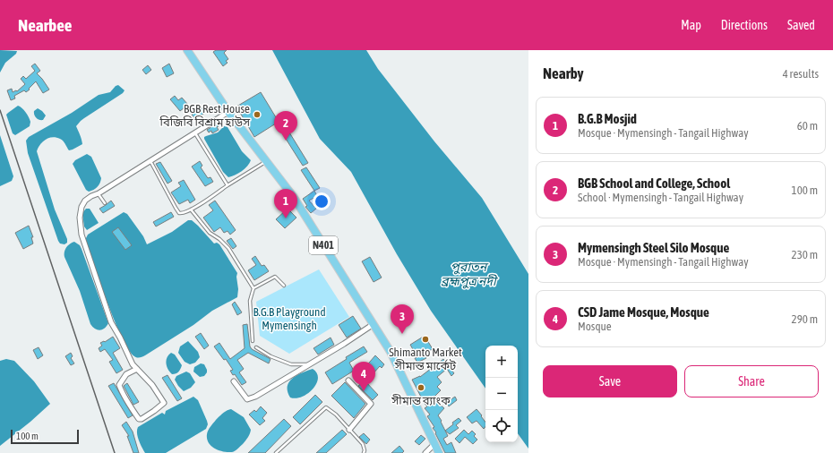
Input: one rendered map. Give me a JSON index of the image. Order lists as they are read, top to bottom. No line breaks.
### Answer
{"streets":{"highway":["N401"]},"water":["পুরাতন ব্রহ্মপুত্র নদী"],"parks":["B.G.B Playground Mymensingh"],"places":["BGB Rest House বিজিবি বিশ্রাম হাউস","Shimanto Market সীমান্ত মার্কেট","সীমান্ত ব্যাংক"],"scale_bar":"100 m","page":{"header":"Nearbee","nav":["Map","Directions","Saved"],"heading":["Nearby","4 results"],"list":[{"mark":"1","name":"B.G.B Mosjid","note":"Mosque · Mymensingh - Tangail Highway","value":"60 m"},{"mark":"2","name":"BGB School and College, School","note":"School · Mymensingh - Tangail Highway","value":"100 m"},{"mark":"3","name":"Mymensingh Steel Silo Mosque","note":"Mosque · Mymensingh - Tangail Highway","value":"230 m"},{"mark":"4","name":"CSD Jame Mosque, Mosque","note":"Mosque","value":"290 m"}],"pins":["2","1","3","4"],"map_buttons":["+","−"],"buttons":["Save","Share"],"scale":"100 m"}}
